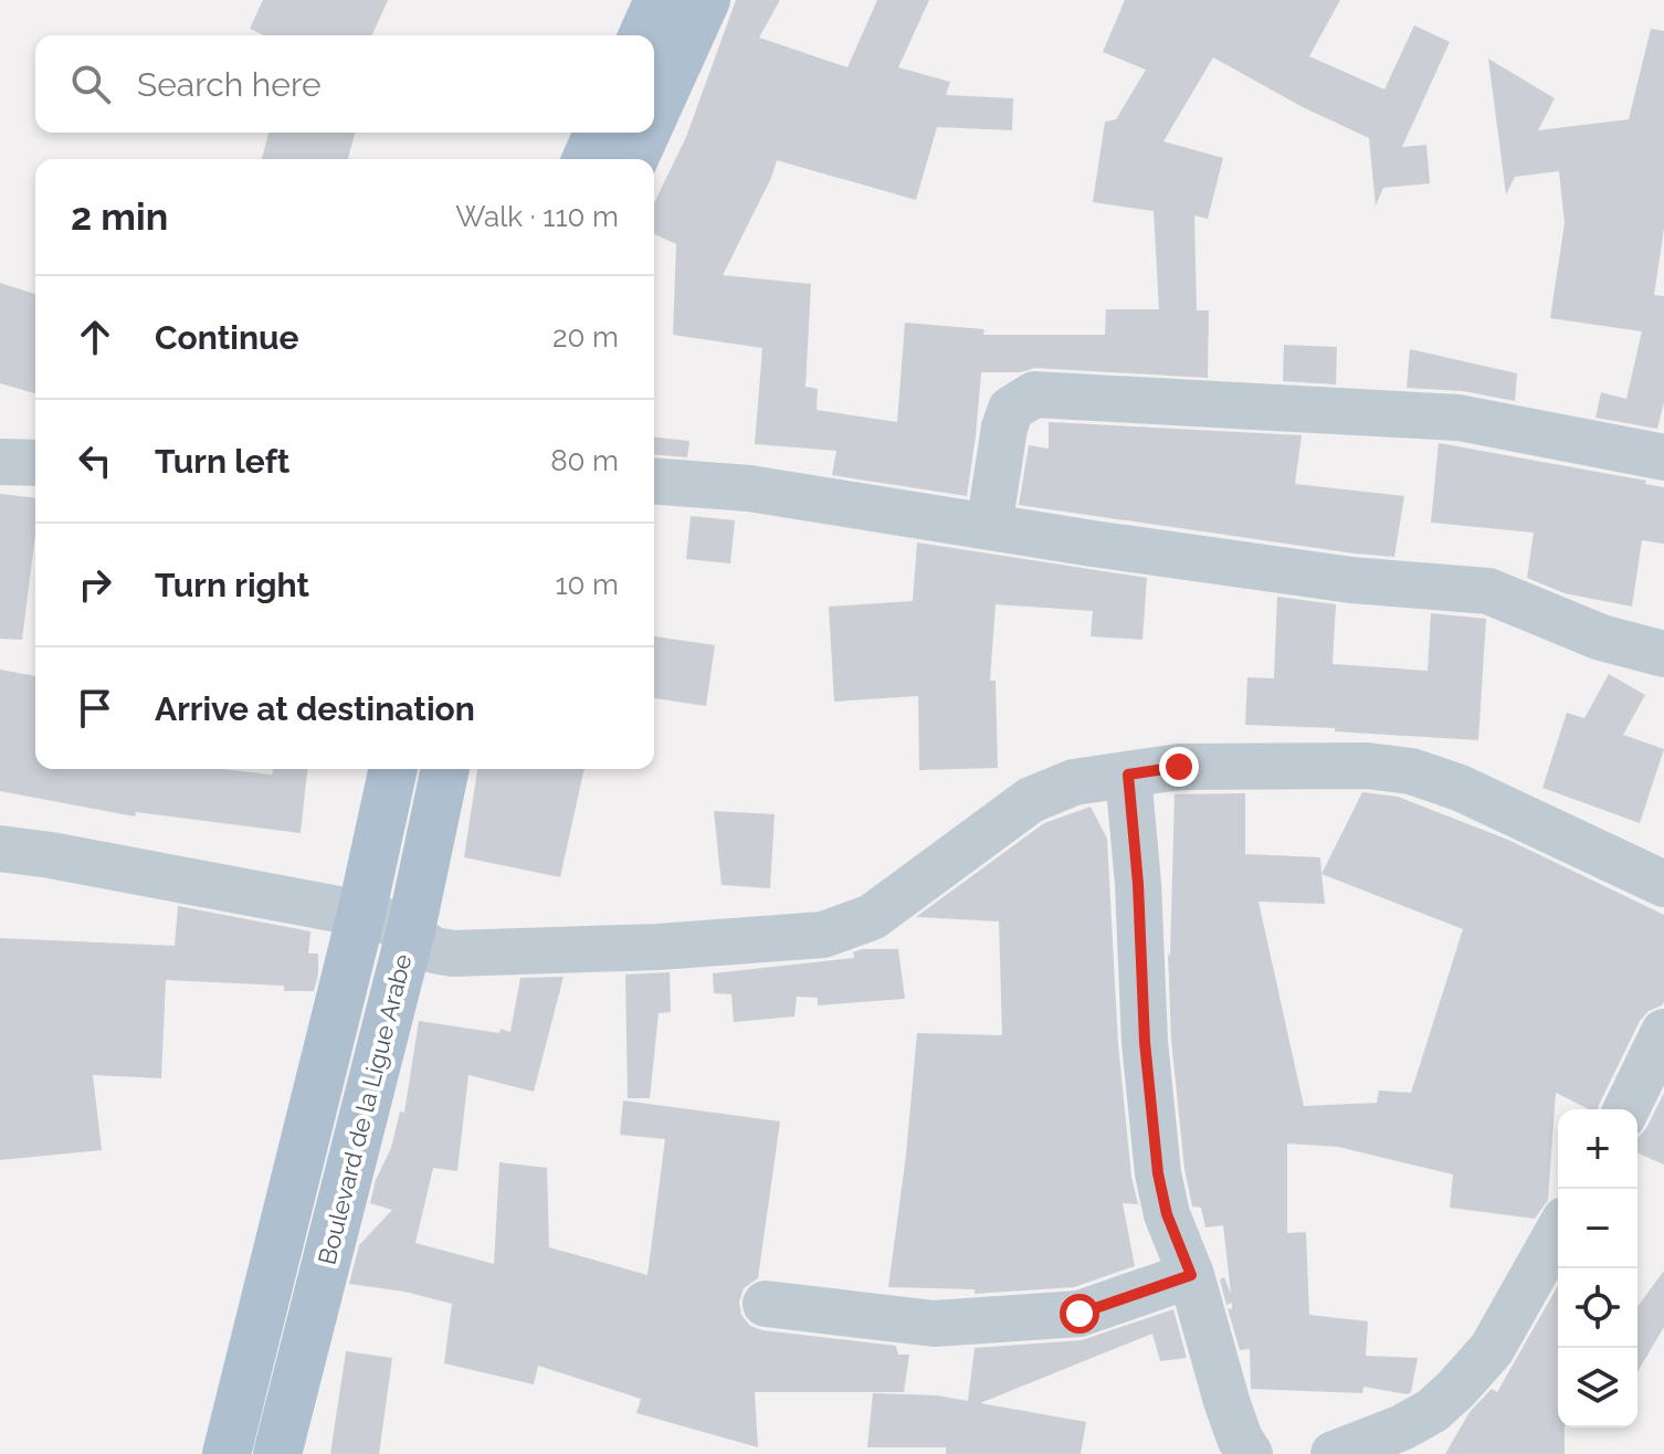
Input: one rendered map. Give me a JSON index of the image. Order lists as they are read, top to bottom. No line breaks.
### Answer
{"streets":{"main road":["Boulevard de la Ligue Arabe"]},"page":{"search":"Search here","heading":["2 min","Walk · 110 m"],"list":[["Continue","20 m"],["Turn left","80 m"],["Turn right","10 m"],"Arrive at destination"],"map_buttons":["+","−"]}}
